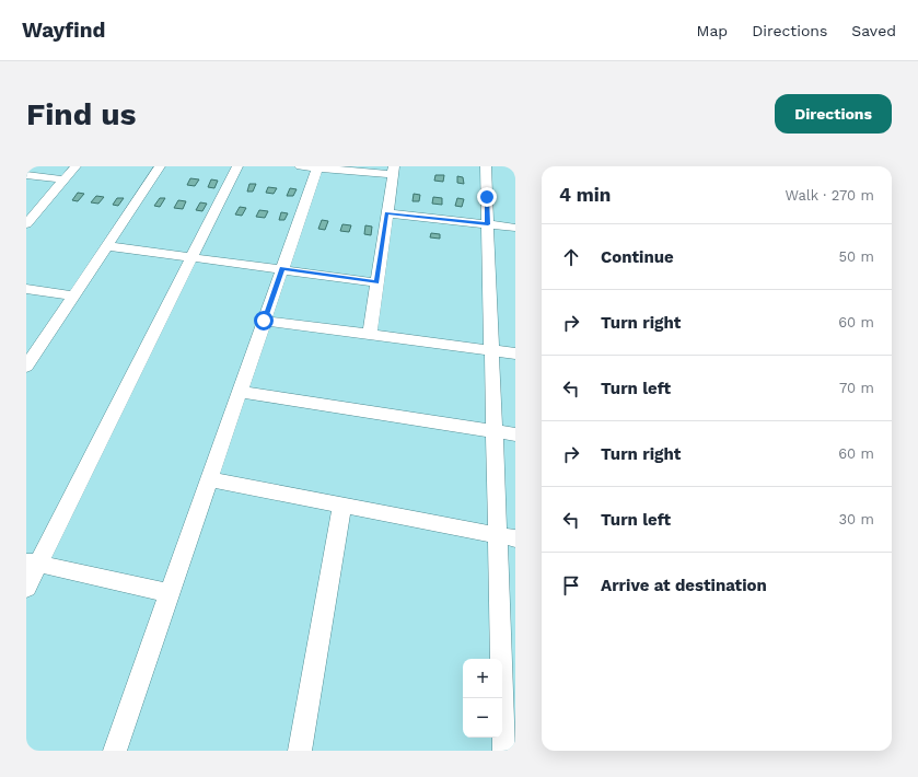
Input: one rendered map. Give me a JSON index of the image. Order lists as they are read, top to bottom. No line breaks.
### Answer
{"page":{"header":"Wayfind","nav":["Map","Directions","Saved"],"buttons":"Directions","title":"Find us","heading":["4 min","Walk · 270 m"],"list":[["Continue","50 m"],["Turn right","60 m"],["Turn left","70 m"],["Turn right","60 m"],["Turn left","30 m"],"Arrive at destination"],"map_buttons":["+","−"]}}
